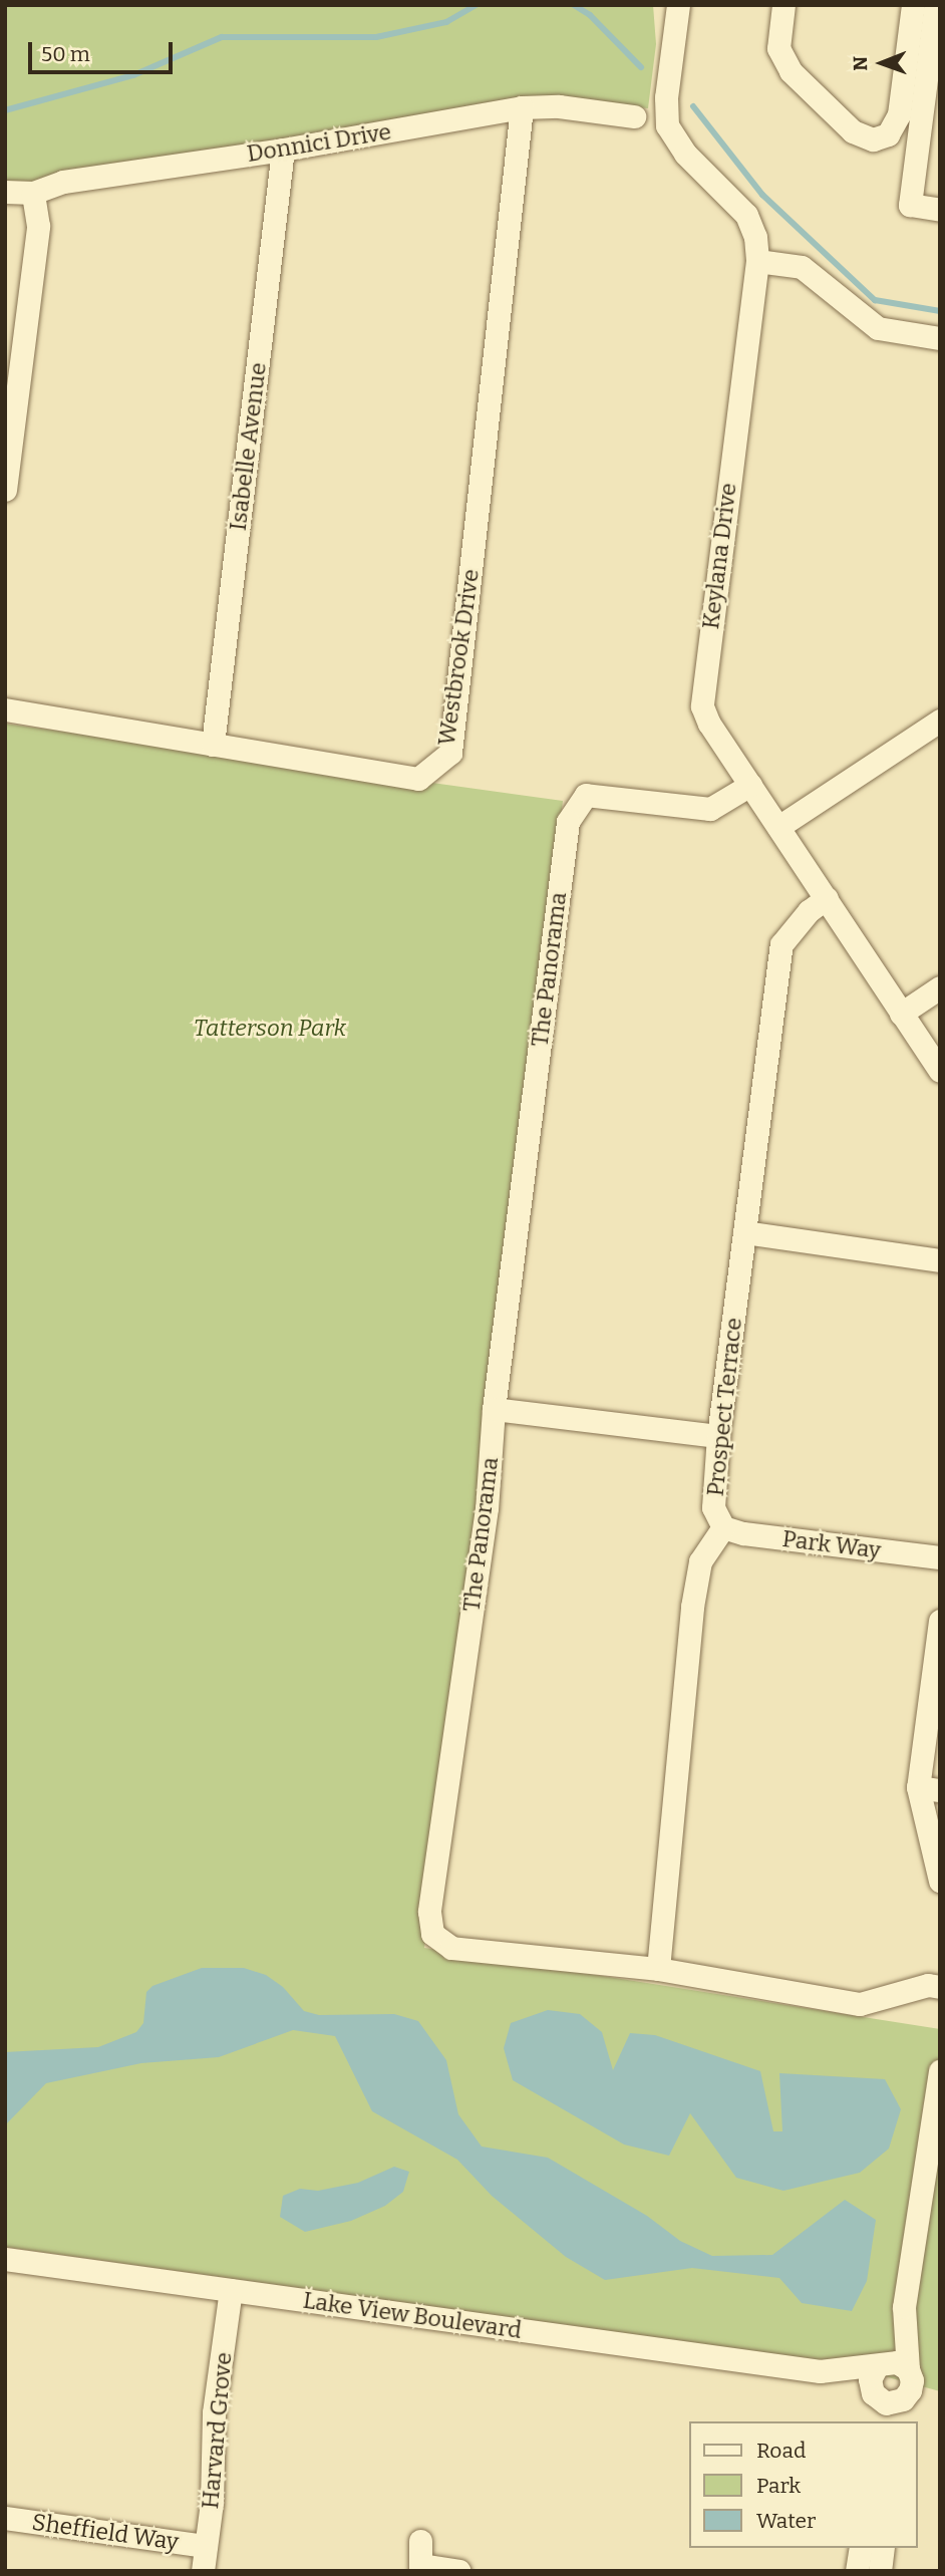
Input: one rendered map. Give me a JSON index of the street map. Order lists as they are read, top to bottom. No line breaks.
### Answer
{"streets":{"street":["Donnici Drive","Isabelle Avenue","Keylana Drive","Westbrook Drive","The Panorama","Prospect Terrace","Park Way","Lake View Boulevard","Harvard Grove","Sheffield Way"]},"crossings":[["Donnici Drive","Isabelle Avenue"],["Donnici Drive","Westbrook Drive"],["Isabelle Avenue","Westbrook Drive"],["Keylana Drive","The Panorama"],["Keylana Drive","Prospect Terrace"],["The Panorama","Prospect Terrace"],["Prospect Terrace","Park Way"],["Lake View Boulevard","Harvard Grove"],["Harvard Grove","Sheffield Way"]],"parks":["Tatterson Park"],"legend":["Road","Park","Water"],"scale_bar":"50 m","north":"left"}
